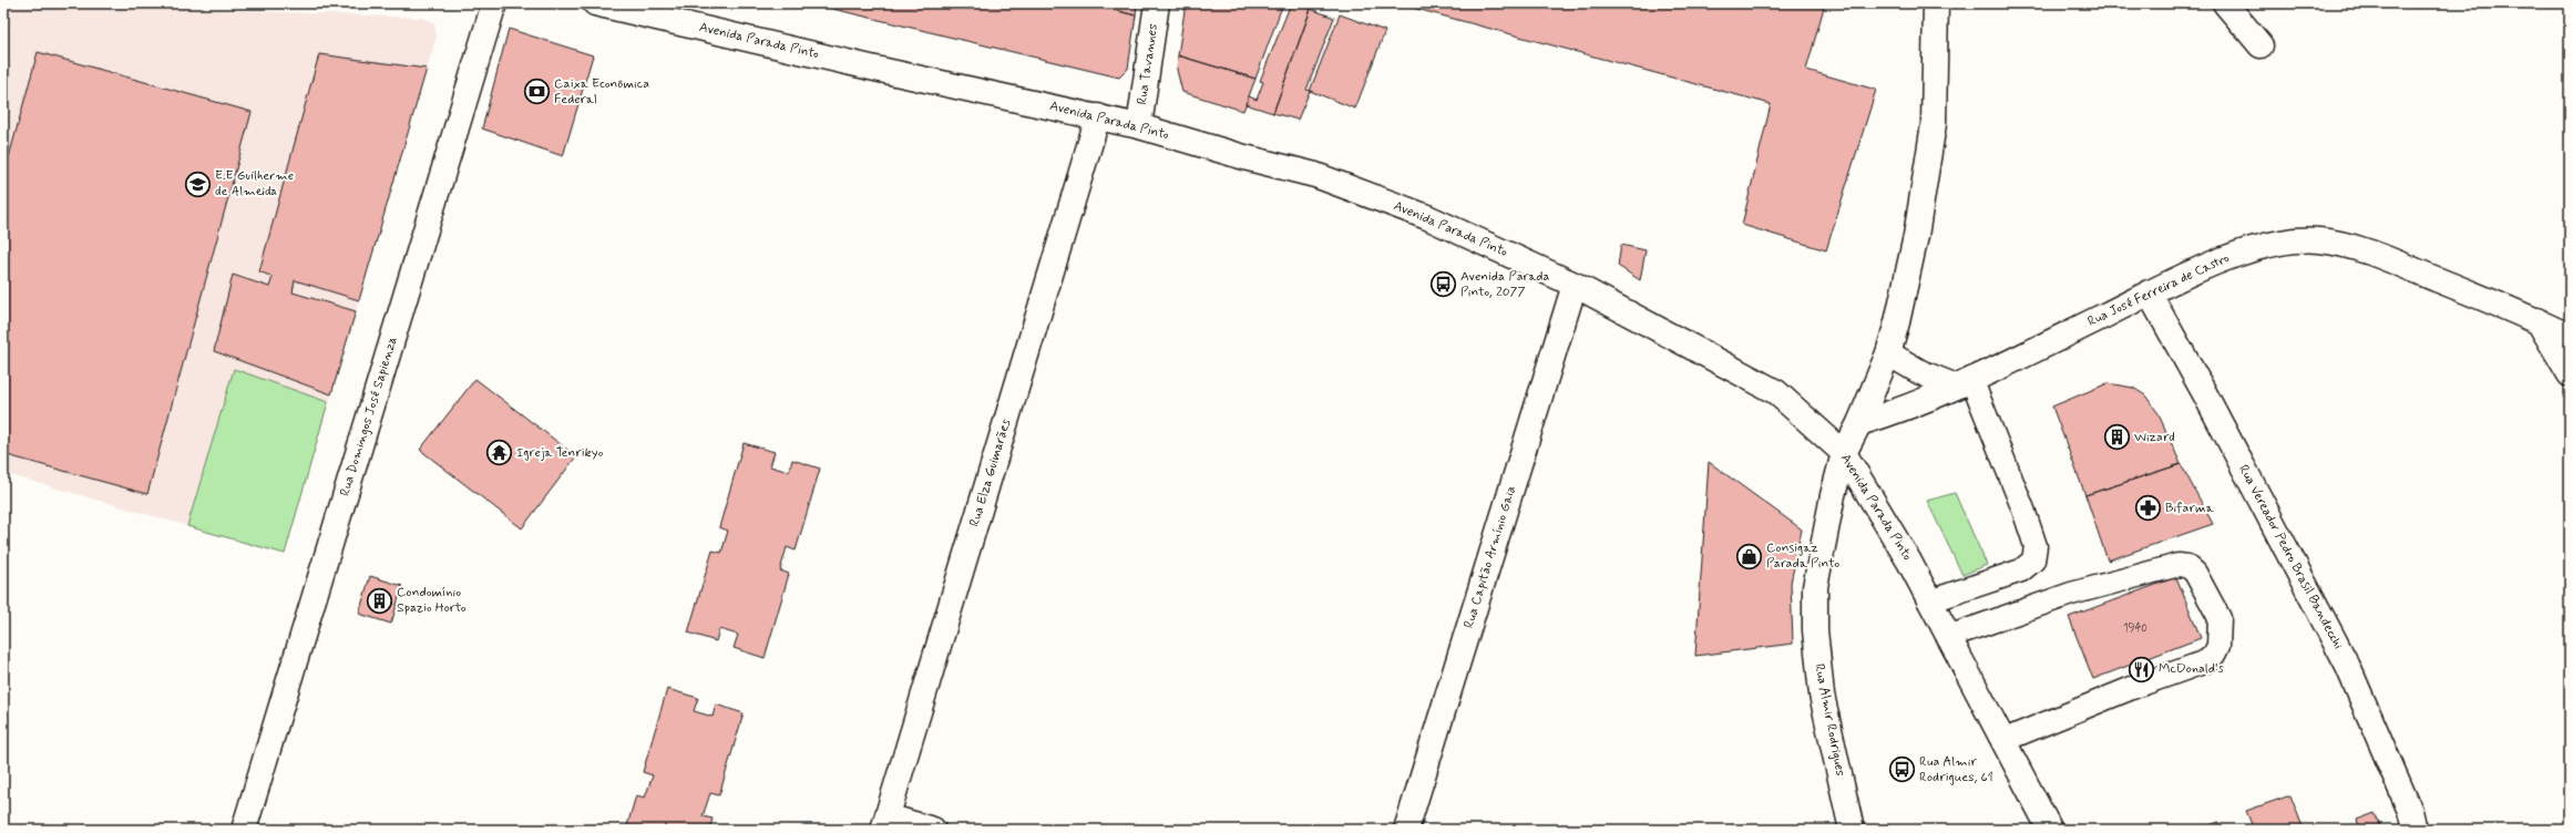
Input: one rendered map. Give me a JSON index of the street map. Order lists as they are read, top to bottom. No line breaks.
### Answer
{"streets":{"street":["Avenida Parada Pinto","Rua Tavannes","Rua José Ferreira de Castro","Rua Domingos José Sapienza","Rua Elza Guimarães","Rua Capitão Armínio Gaia","Rua Vereador Pedro Brasil Bandecchi","Rua Almir Rodrigues"]},"crossings":[["Avenida Parada Pinto","Rua Tavannes"],["Avenida Parada Pinto","Rua Elza Guimarães"],["Avenida Parada Pinto","Rua Capitão Armínio Gaia"],["Avenida Parada Pinto","Rua Almir Rodrigues"],["Rua José Ferreira de Castro","Rua Vereador Pedro Brasil Bandecchi"],["Rua José Ferreira de Castro","Rua Almir Rodrigues"]],"places":{"bank":["Caixa Econômica Federal"],"school or university":["E.E Guilherme de Almeida"],"bus stop":["Avenida Parada Pinto, 2077","Rua Almir Rodrigues, 61"],"building":["Wizard","Condomínio Spazio Horto"],"temple":["Igreja Tenrikyo"],"pharmacy":["Bifarma"],"shop":["Consigaz Parada Pinto"],"restaurant":["McDonald's"]},"house_numbers":["1940"]}
